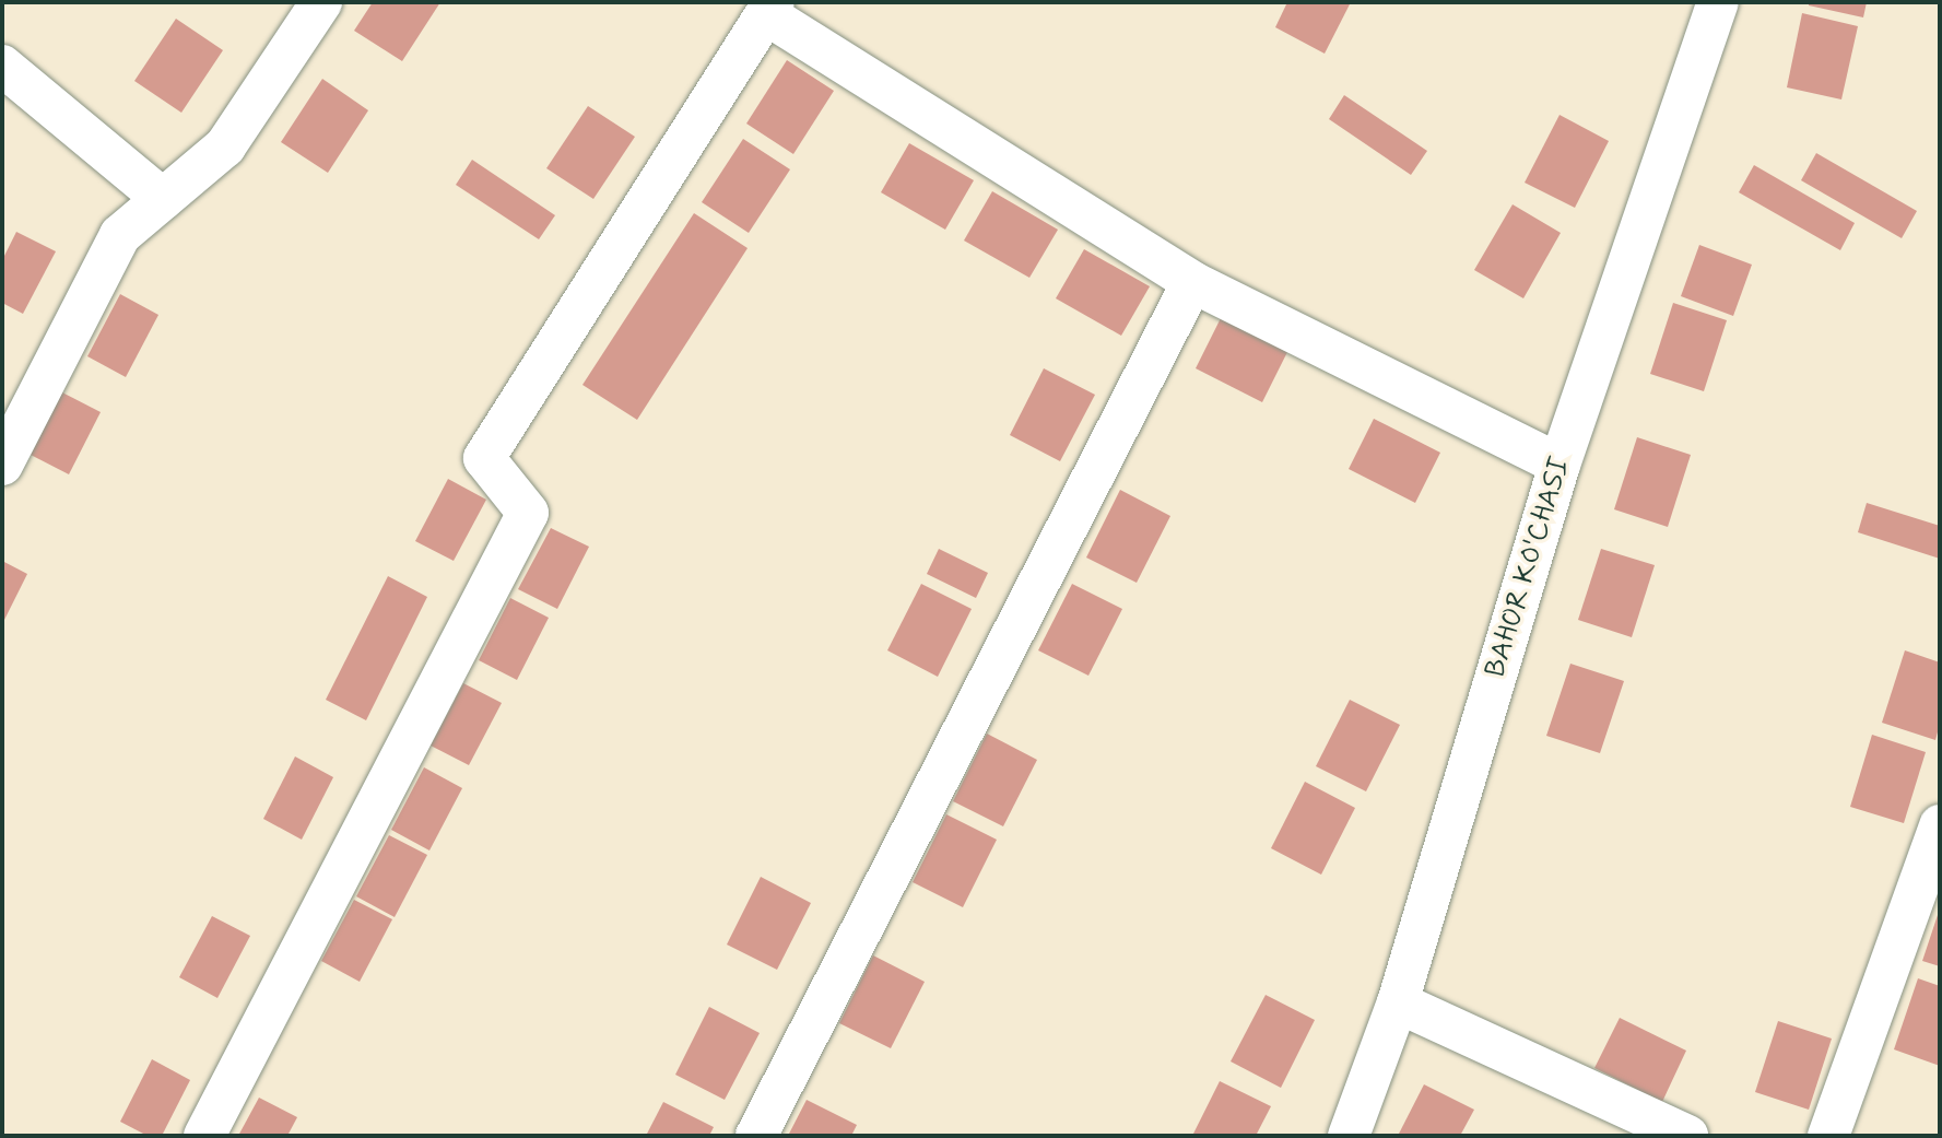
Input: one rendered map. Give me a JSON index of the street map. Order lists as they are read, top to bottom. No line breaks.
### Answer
{"streets":{"street":["BAHOR KO'CHASI"]}}
